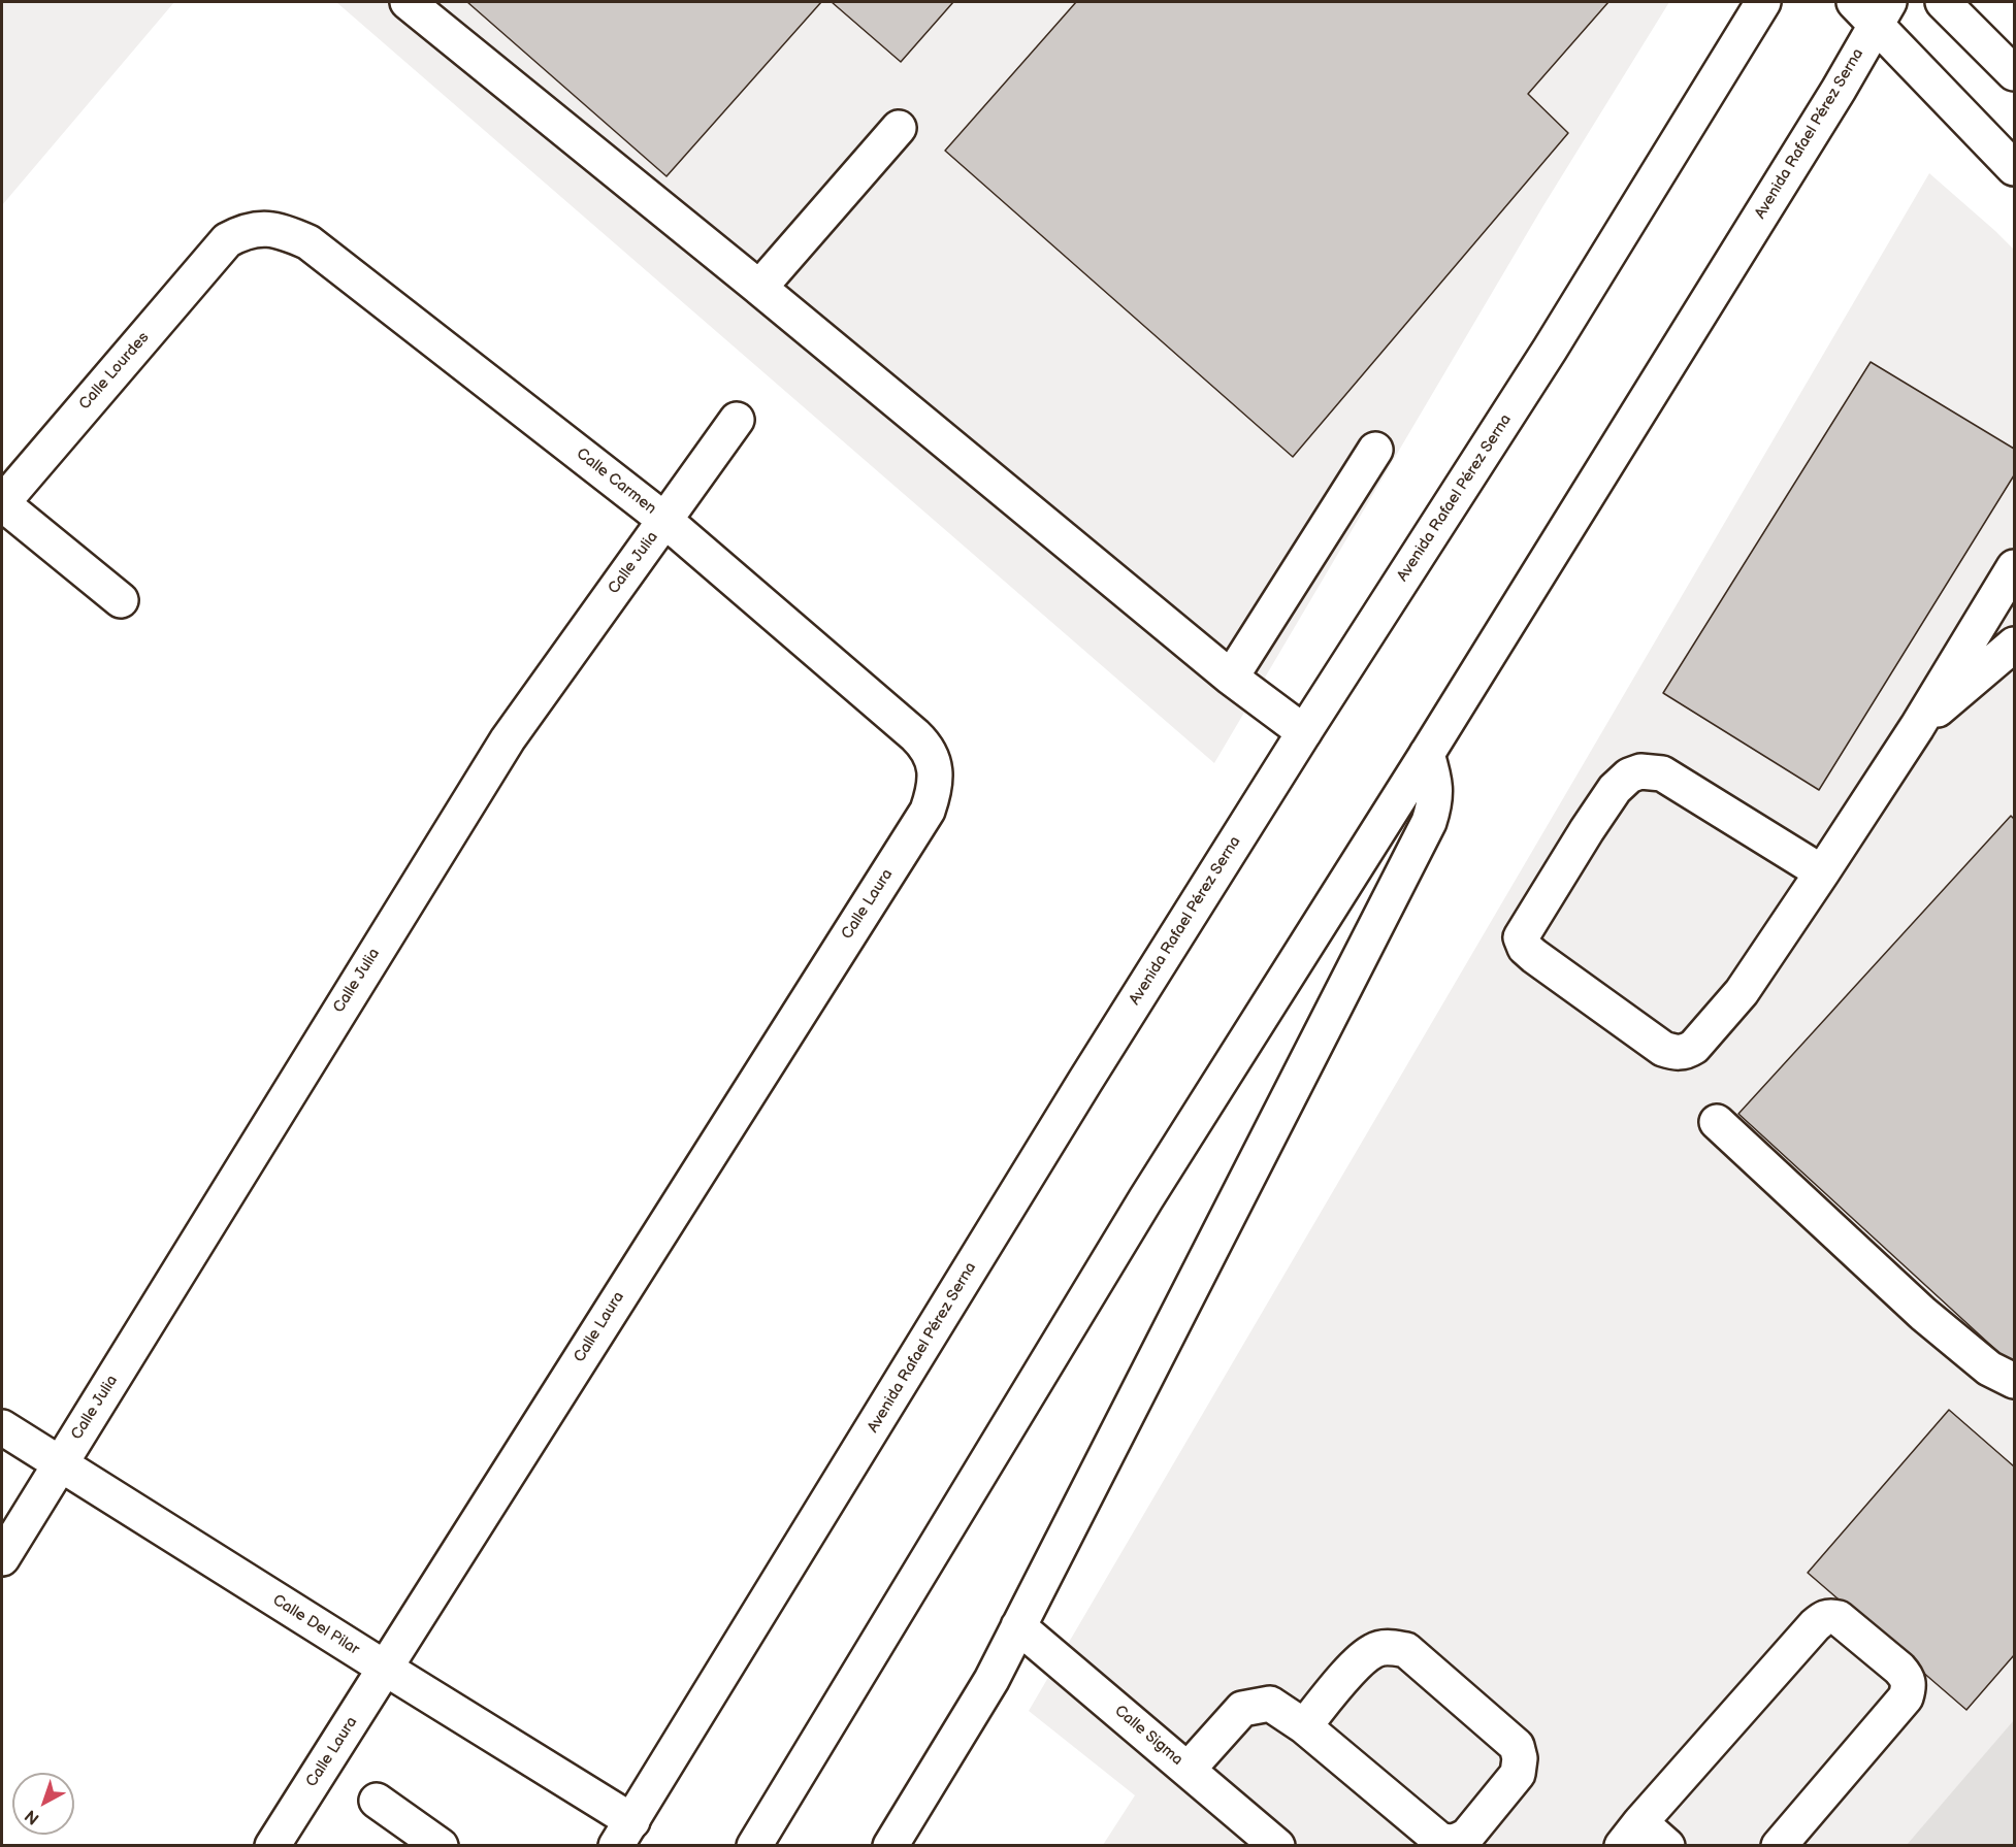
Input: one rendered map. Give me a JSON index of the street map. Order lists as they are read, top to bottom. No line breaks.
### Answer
{"streets":{"street":["Avenida Rafael Pérez Serna","Calle Lourdes","Calle Carmen","Calle Julia","Calle Laura","Calle Del Pilar","Calle Sigma"]},"crossings":[["Avenida Rafael Pérez Serna","Calle Del Pilar"],["Calle Lourdes","Calle Carmen"],["Calle Carmen","Calle Julia"],["Calle Carmen","Calle Laura"],["Calle Julia","Calle Del Pilar"],["Calle Laura","Calle Del Pilar"]],"north":"bottom left"}
